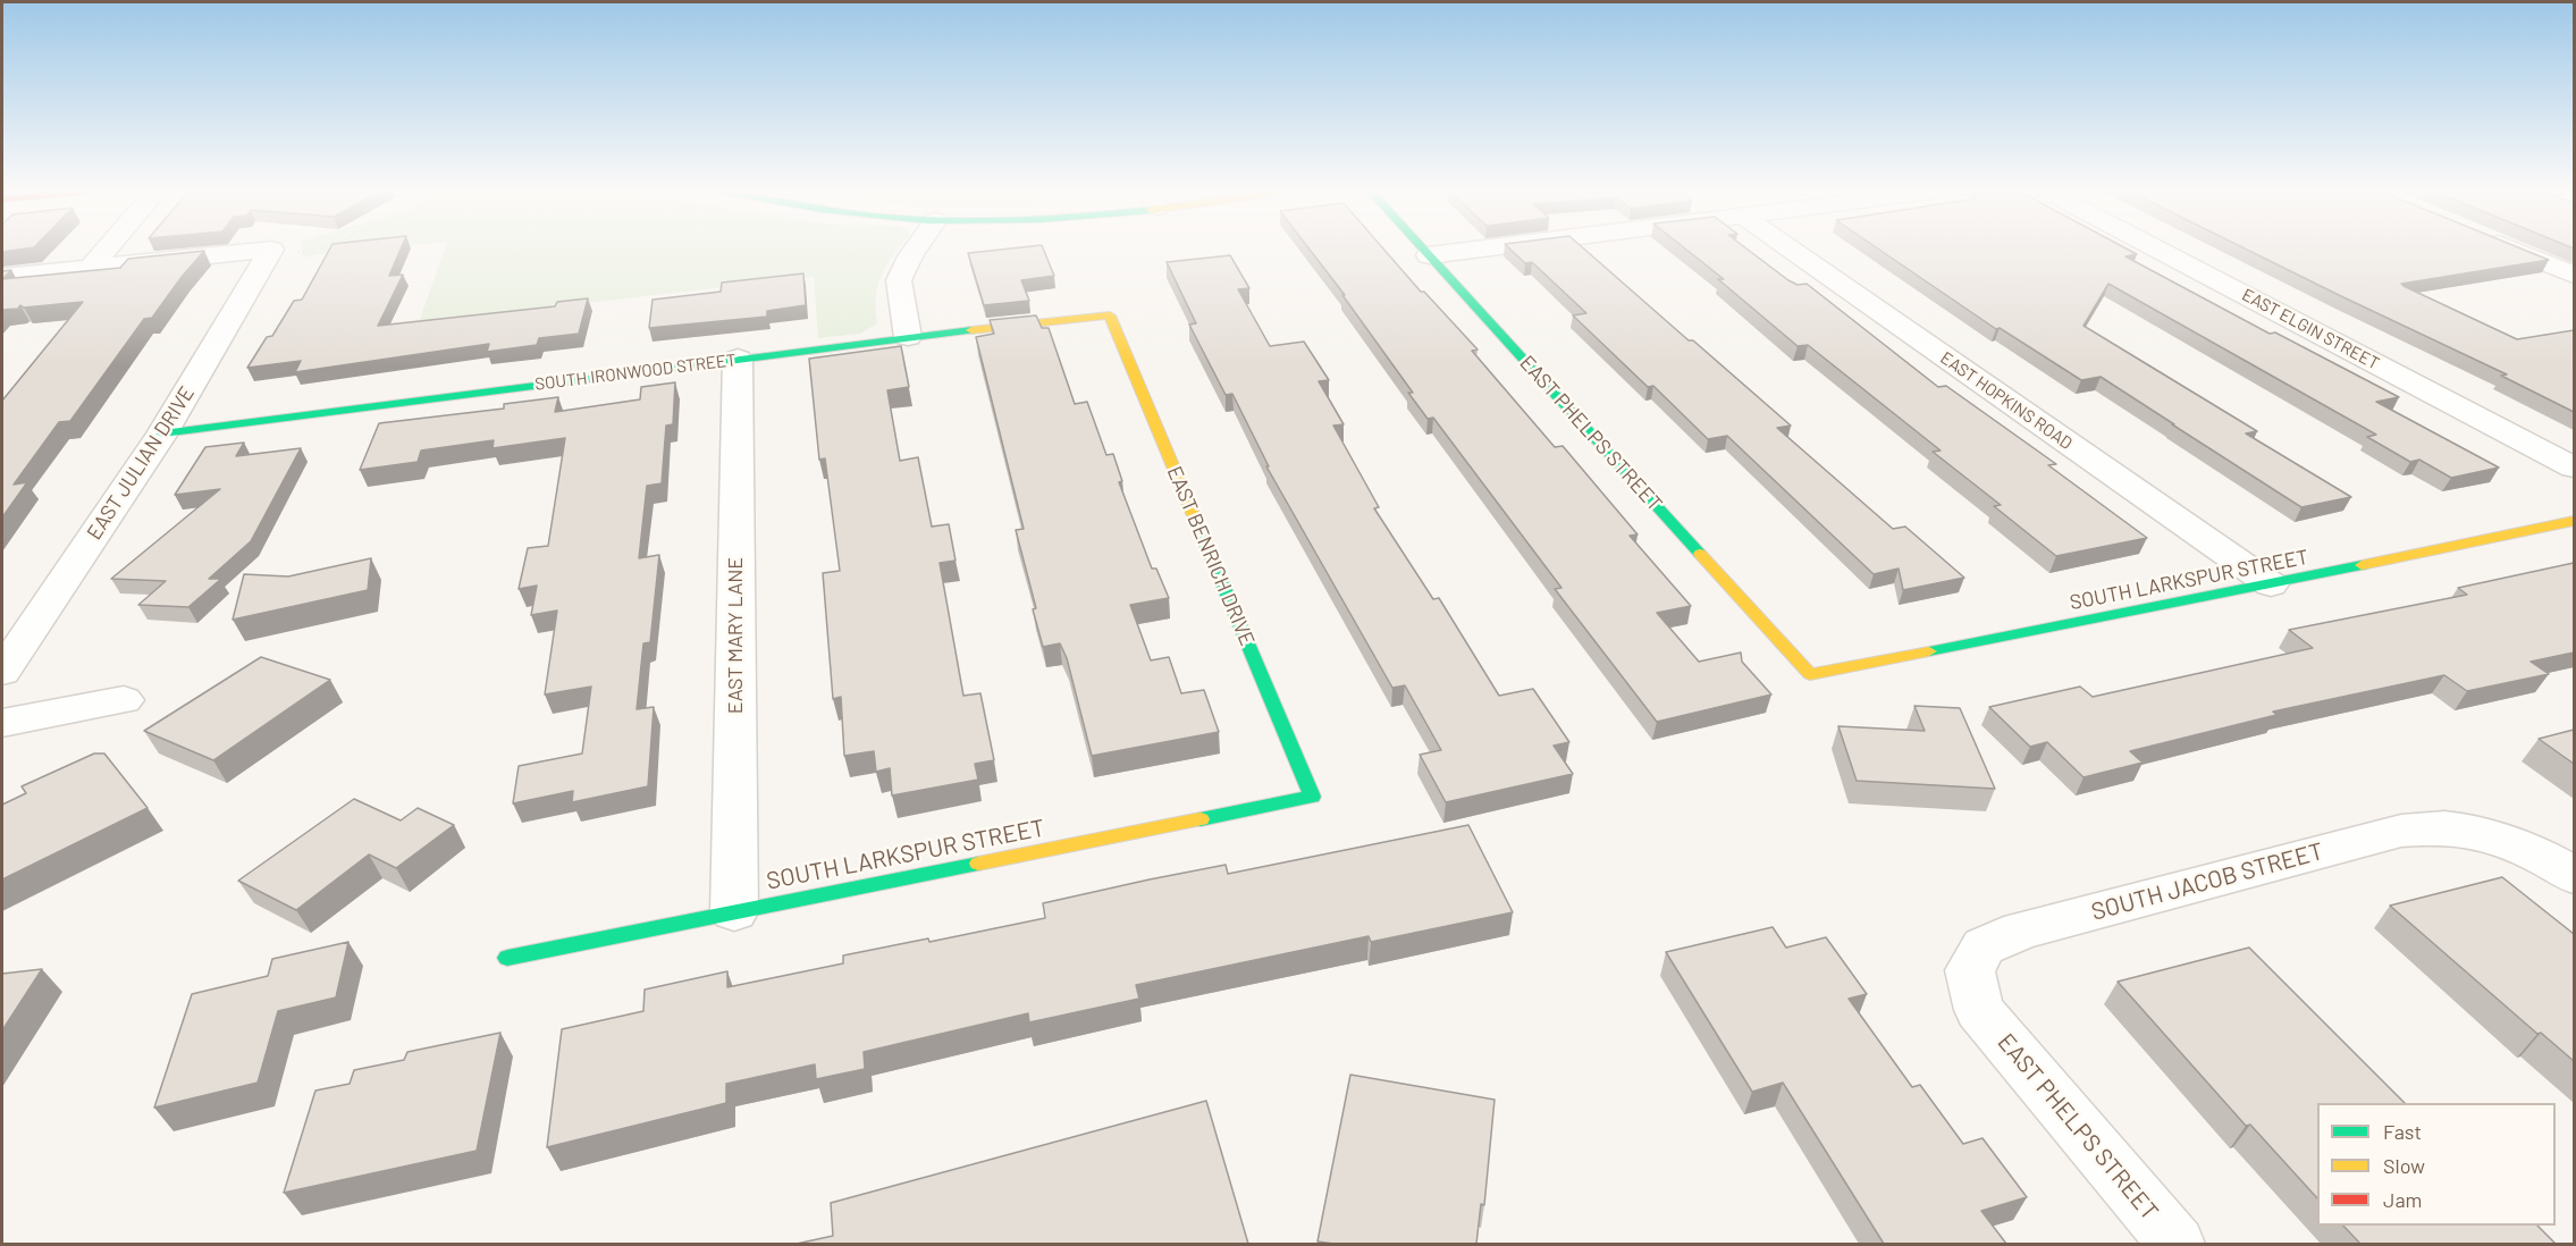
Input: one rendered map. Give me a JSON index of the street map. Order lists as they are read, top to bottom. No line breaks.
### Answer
{"streets":{"street":["EAST ELGIN STREET","SOUTH IRONWOOD STREET","EAST HOPKINS ROAD","EAST PHELPS STREET","EAST JULIAN DRIVE","EAST BENRICH DRIVE","SOUTH LARKSPUR STREET","EAST MARY LANE","SOUTH JACOB STREET"]},"crossings":[["SOUTH IRONWOOD STREET","EAST JULIAN DRIVE"],["SOUTH IRONWOOD STREET","EAST BENRICH DRIVE"],["SOUTH IRONWOOD STREET","EAST MARY LANE"],["EAST HOPKINS ROAD","SOUTH LARKSPUR STREET"],["EAST PHELPS STREET","SOUTH LARKSPUR STREET"],["EAST PHELPS STREET","SOUTH JACOB STREET"],["EAST BENRICH DRIVE","SOUTH LARKSPUR STREET"],["SOUTH LARKSPUR STREET","EAST MARY LANE"]],"legend":["Fast","Slow","Jam"]}
